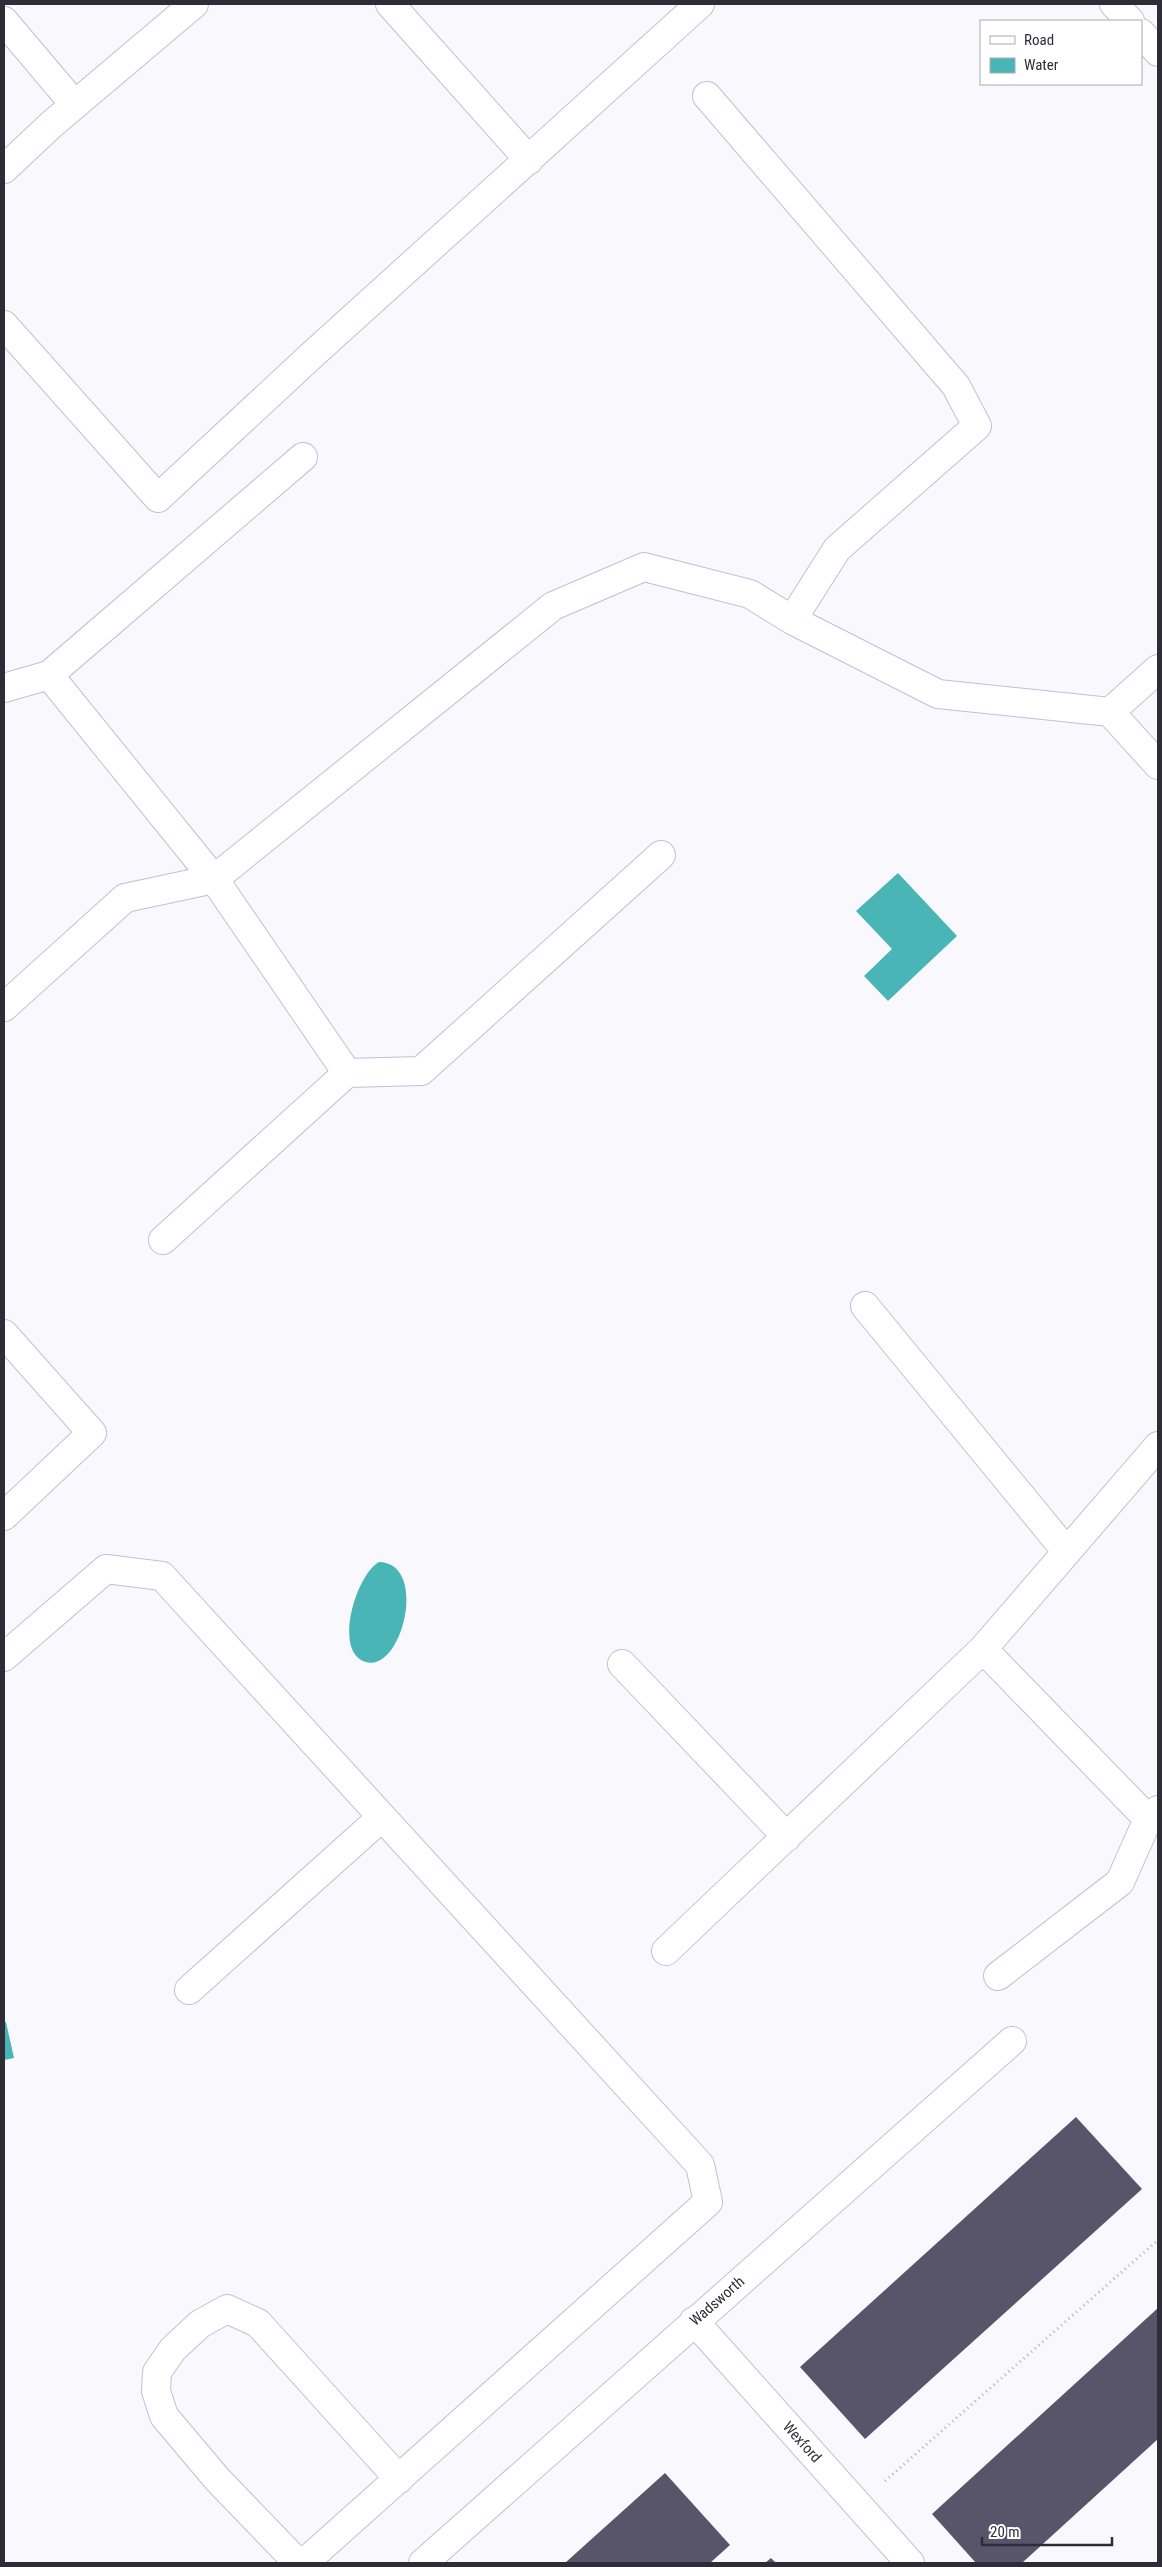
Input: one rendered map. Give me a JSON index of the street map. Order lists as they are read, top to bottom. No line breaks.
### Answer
{"streets":{"street":["Wadsworth","Wexford"]},"crossings":[["Wadsworth","Wexford"]],"legend":["Road","Water"],"scale_bar":"20 m"}
